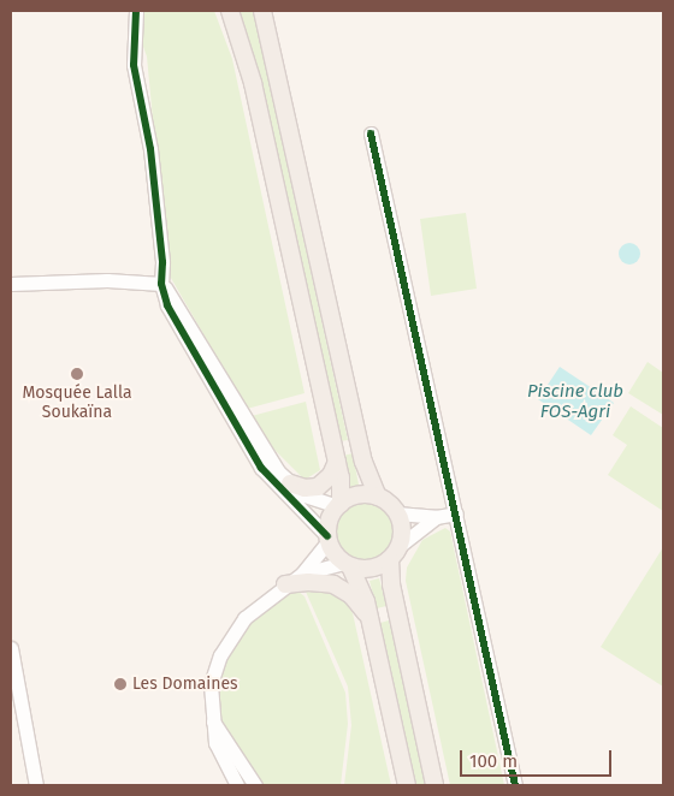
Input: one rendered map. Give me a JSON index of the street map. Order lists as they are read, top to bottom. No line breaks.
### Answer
{"water":["Piscine club FOS-Agri"],"places":["Mosquée Lalla Soukaïna","Les Domaines"],"scale_bar":"100 m"}
